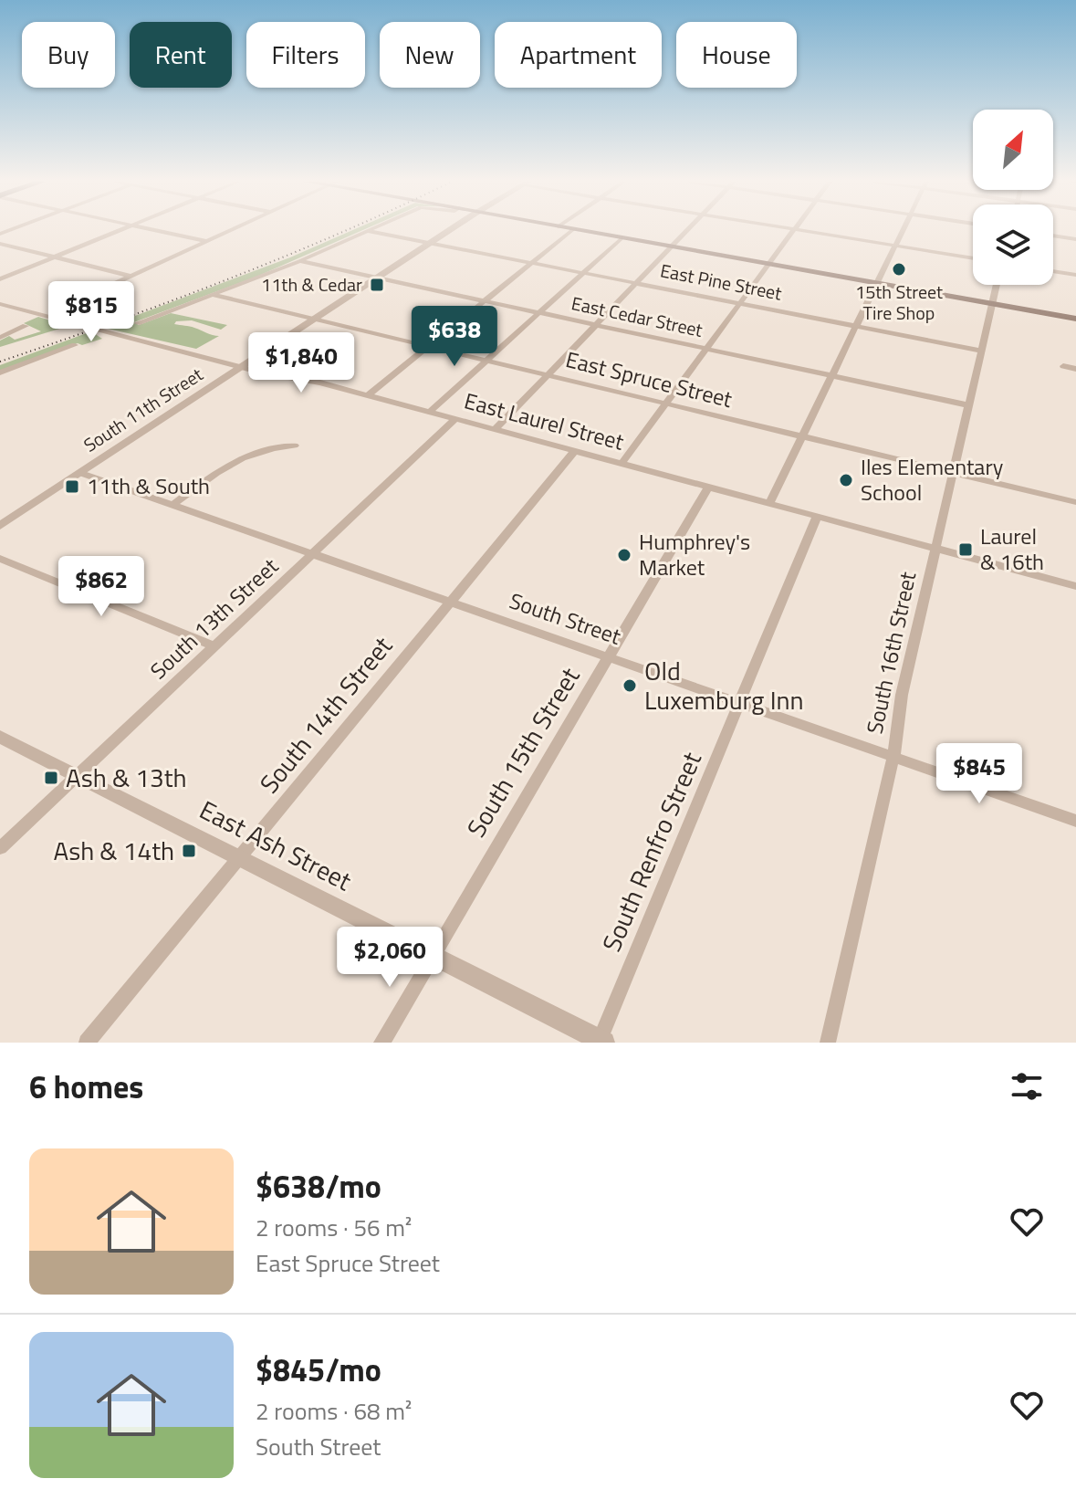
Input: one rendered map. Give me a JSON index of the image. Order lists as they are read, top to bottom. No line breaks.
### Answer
{"streets":{"street":["East Pine Street","East Cedar Street","East Spruce Street","South 11th Street","East Laurel Street","South 13th Street","South Street","South 16th Street","South 14th Street","South 15th Street","East Ash Street","South Renfro Street"]},"crossings":[["East Pine Street","South 11th Street"],["East Pine Street","South 16th Street"],["East Cedar Street","South 11th Street"],["East Cedar Street","South 16th Street"],["East Spruce Street","South 11th Street"],["East Spruce Street","South 16th Street"],["South 11th Street","East Laurel Street"],["South 11th Street","South Street"],["East Laurel Street","South 13th Street"],["East Laurel Street","South 16th Street"],["East Laurel Street","South 14th Street"],["East Laurel Street","South 15th Street"],["East Laurel Street","South Renfro Street"],["South 13th Street","South Street"],["South 13th Street","East Ash Street"],["South Street","South 16th Street"],["South Street","South 14th Street"],["South Street","South 15th Street"],["South Street","South Renfro Street"],["South 14th Street","East Ash Street"],["South 15th Street","East Ash Street"],["East Ash Street","South Renfro Street"]],"places":{"other":["15th Street Tire Shop","Iles Elementary School","Humphrey's Market","Old Luxemburg Inn"],"transit":["11th & Cedar","11th & South","Laurel & 16th","Ash & 13th","Ash & 14th"]},"north":"top right","page":{"chip":["Buy","Rent","Filters","New","Apartment","House"],"price":["$815","$638","$1,840","$862","$845","$2,060"],"heading":"6 homes","list":[{"name":"$638/mo","note":"2 rooms · 56 m² · East Spruce Street"},{"name":"$845/mo","note":"2 rooms · 68 m² · South Street"}]}}
